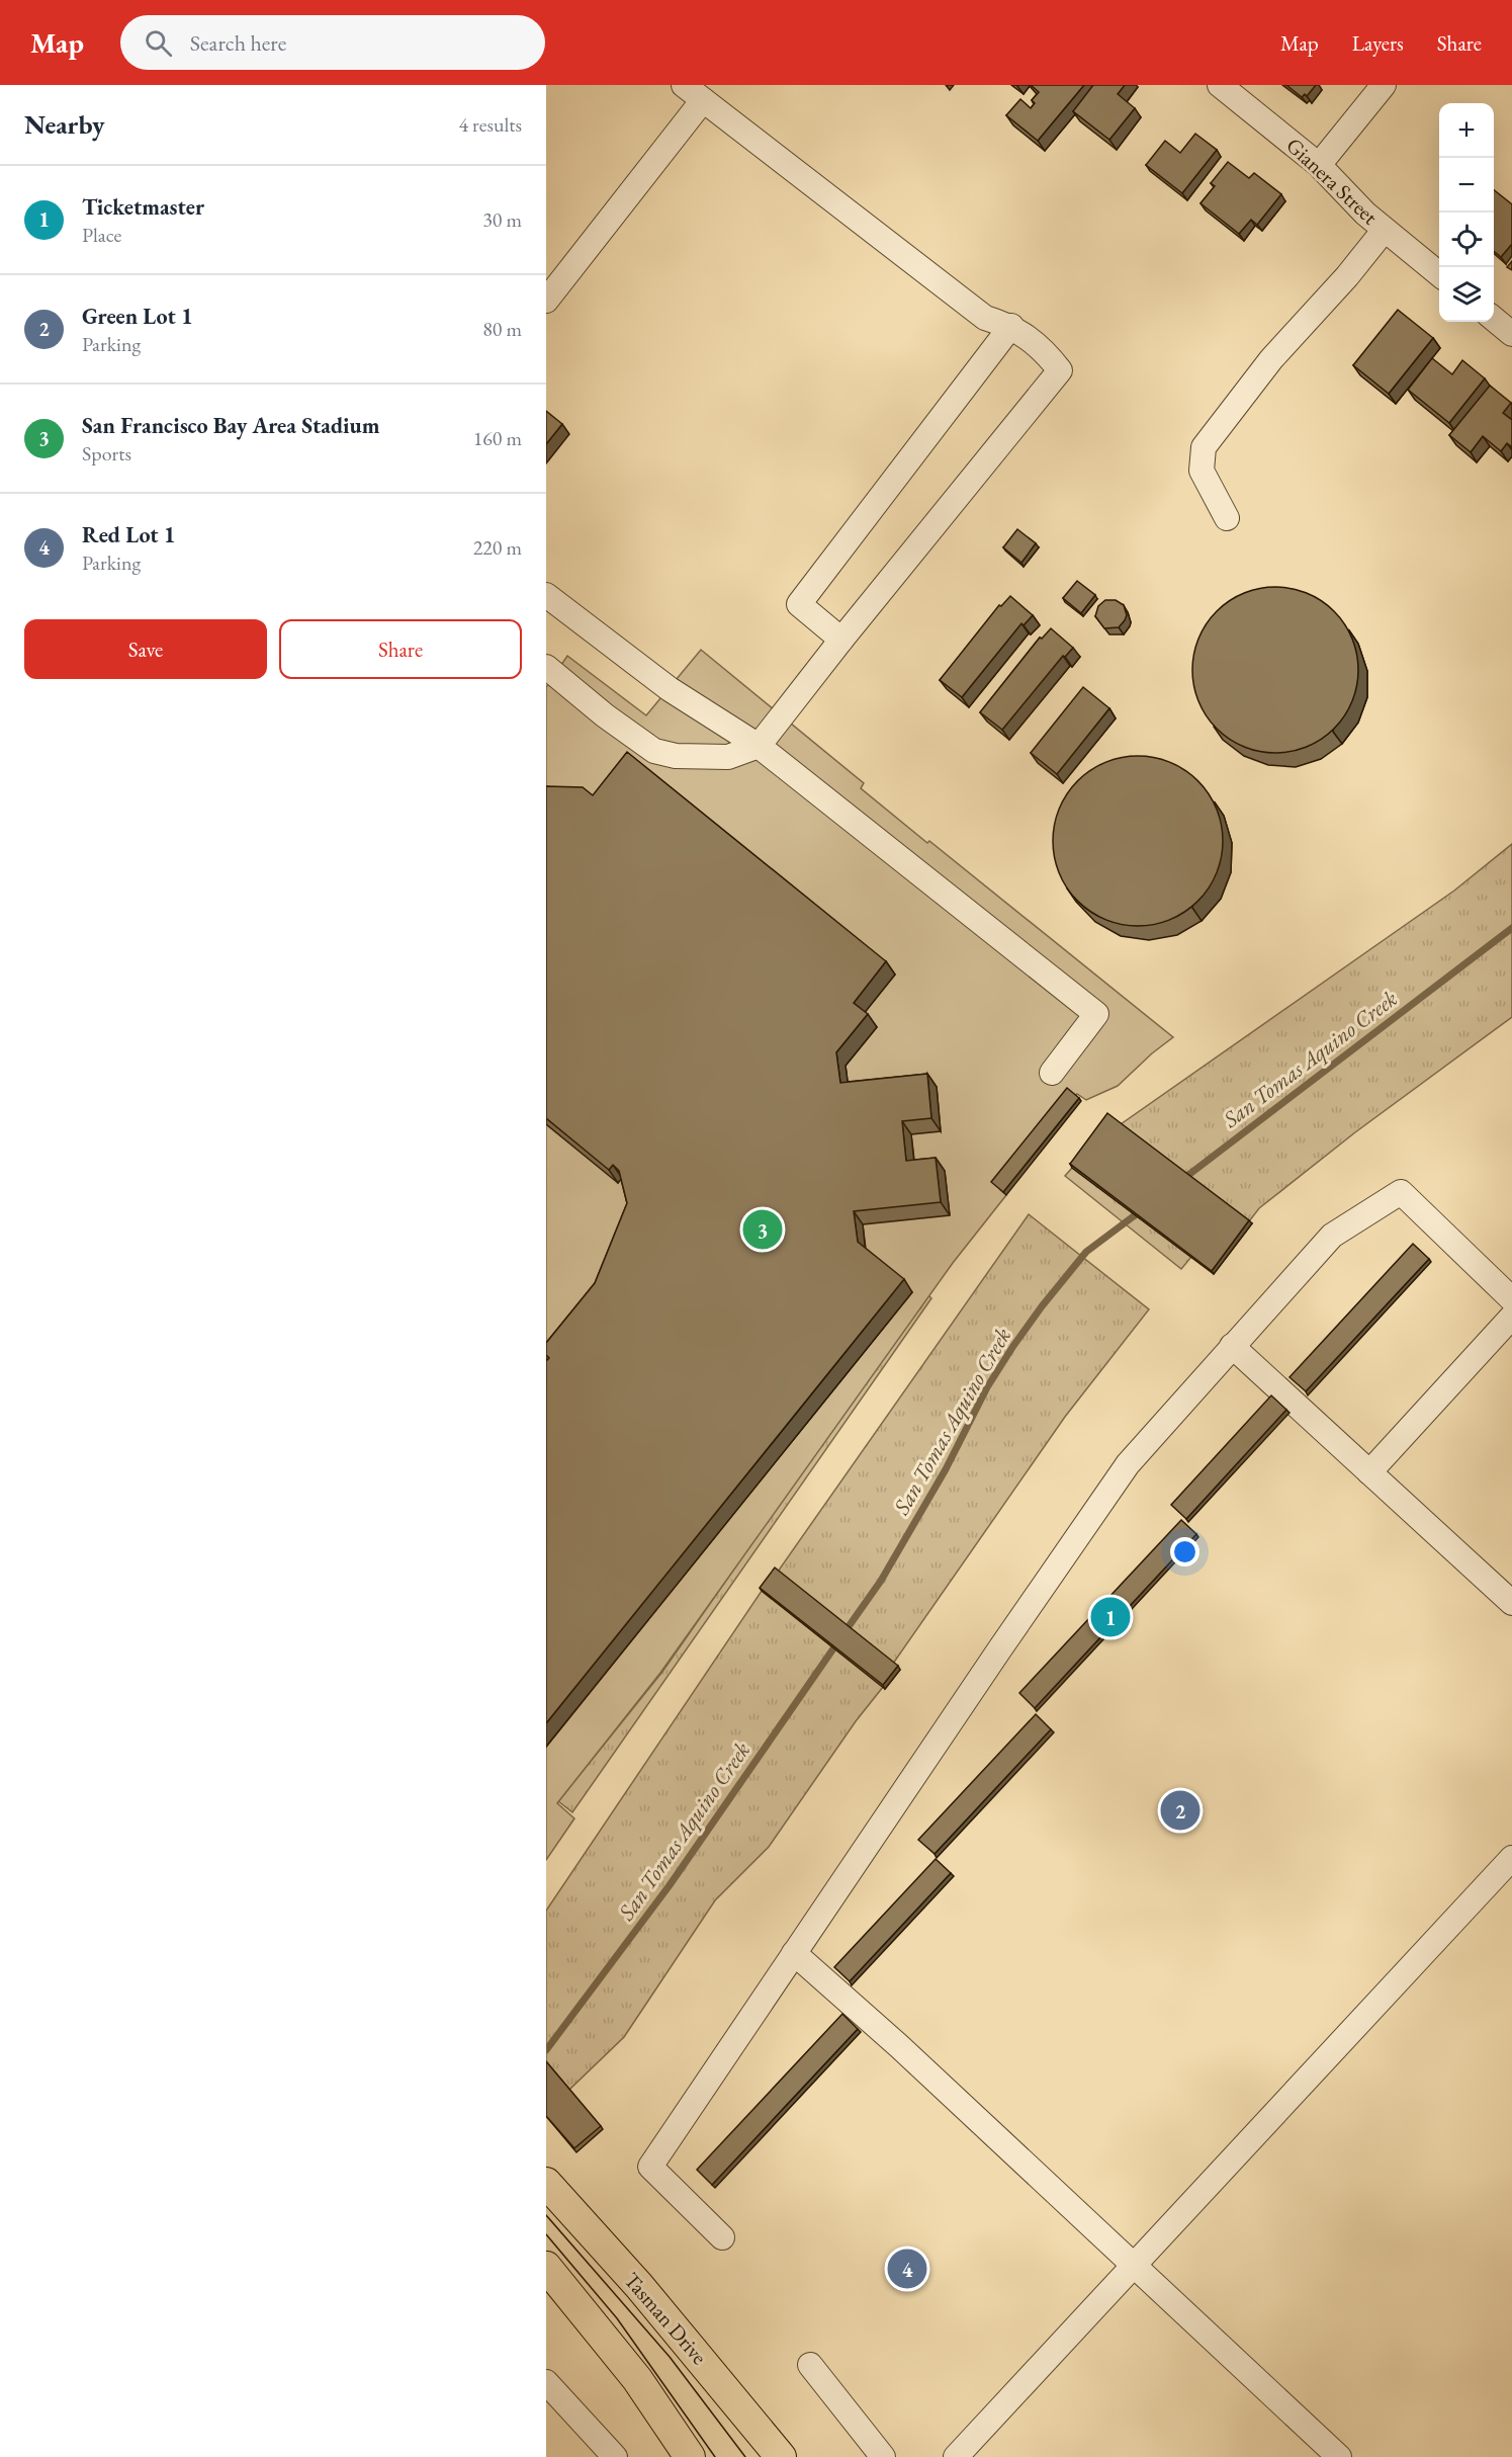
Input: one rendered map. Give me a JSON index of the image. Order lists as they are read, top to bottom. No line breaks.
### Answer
{"streets":{"main road":["Tasman Drive"],"street":["Gianera Street"]},"water":["San Tomas Aquino Creek"],"page":{"header":"Map","search":"Search here","nav":["Map","Layers","Share"],"heading":["Nearby","4 results"],"map_buttons":["+","−"],"list":[{"mark":"1","name":"Ticketmaster","note":"Place","value":"30 m"},{"mark":"2","name":"Green Lot 1","note":"Parking","value":"80 m"},{"mark":"3","name":"San Francisco Bay Area Stadium","note":"Sports","value":"160 m"},{"mark":"4","name":"Red Lot 1","note":"Parking","value":"220 m"}],"buttons":["Save","Share"],"pins":["3","1","2","4"]}}
